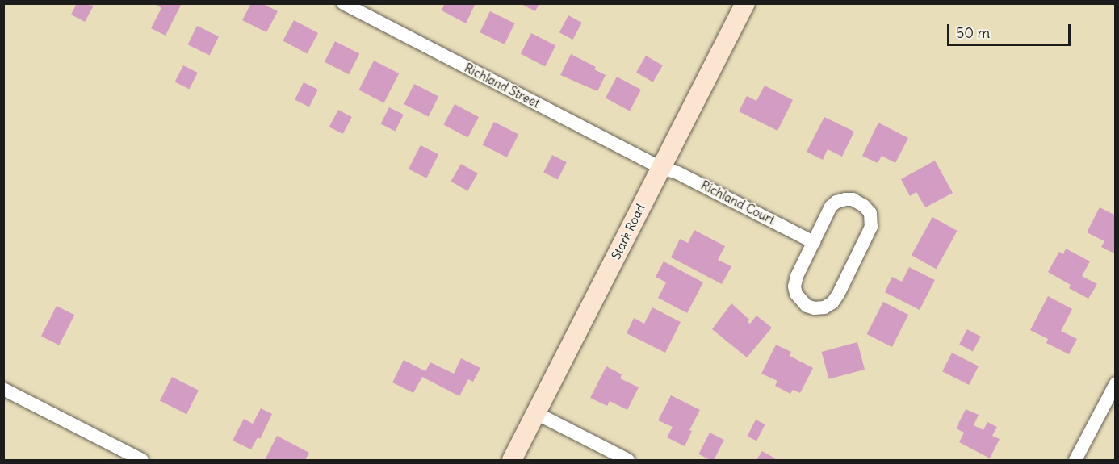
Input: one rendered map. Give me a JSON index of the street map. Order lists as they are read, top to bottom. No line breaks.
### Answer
{"streets":{"street":["Richland Street","Richland Court","Stark Road"]},"crossings":[["Richland Street","Richland Court"],["Richland Street","Stark Road"],["Richland Court","Stark Road"]],"scale_bar":"50 m"}
